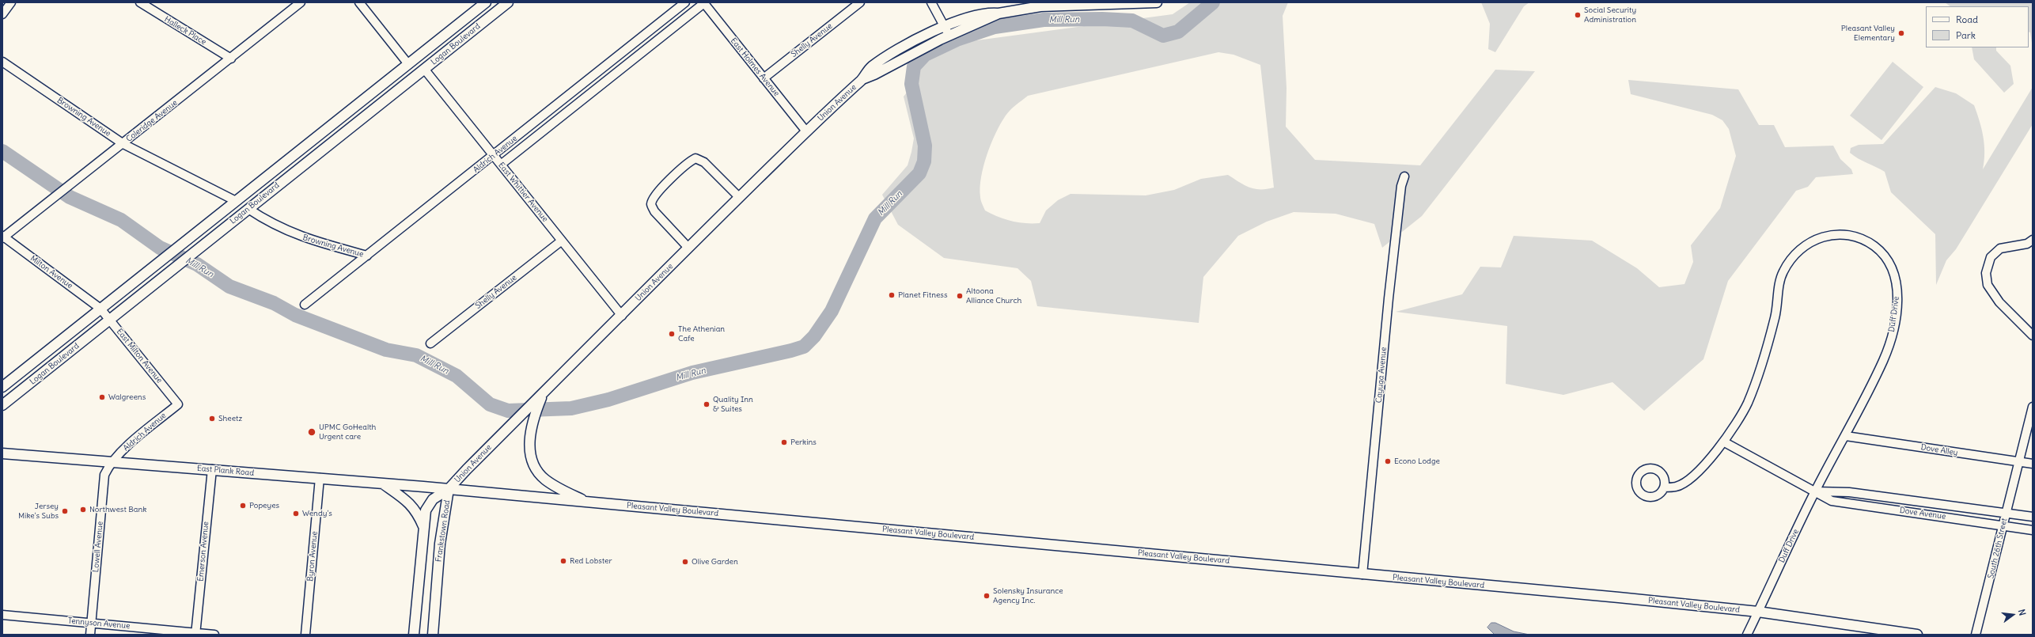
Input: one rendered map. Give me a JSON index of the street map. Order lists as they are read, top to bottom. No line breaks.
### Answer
{"streets":{"main road":["Logan Boulevard","Union Avenue","East Plank Road","Pleasant Valley Boulevard","Frankstown Road"],"street":["Halleck Place","Shelly Avenue","East Holmes Avenue","Browning Avenue","Coleridge Avenue","Aldrich Avenue","East Whittier Avenue","Milton Avenue","Duff Drive","East Milton Avenue","Cayuga Avenue","Dove Alley","Dove Avenue","Lowell Avenue","South 26th Street","Emerson Avenue","Byron Avenue","Tennyson Avenue"]},"crossings":[["Halleck Place","Coleridge Avenue"],["Shelly Avenue","East Holmes Avenue"],["Shelly Avenue","East Whittier Avenue"],["Logan Boulevard","Browning Avenue"],["Logan Boulevard","East Whittier Avenue"],["Logan Boulevard","Milton Avenue"],["Logan Boulevard","East Milton Avenue"],["East Holmes Avenue","Union Avenue"],["East Holmes Avenue","Aldrich Avenue"],["Union Avenue","East Whittier Avenue"],["Union Avenue","East Plank Road"],["Union Avenue","Pleasant Valley Boulevard"],["Union Avenue","Frankstown Road"],["Browning Avenue","Coleridge Avenue"],["Browning Avenue","Aldrich Avenue"],["Coleridge Avenue","Milton Avenue"],["Aldrich Avenue","East Whittier Avenue"],["Aldrich Avenue","East Milton Avenue"],["Aldrich Avenue","East Plank Road"],["Aldrich Avenue","Lowell Avenue"],["Milton Avenue","East Milton Avenue"],["Duff Drive","Dove Alley"],["Duff Drive","Pleasant Valley Boulevard"],["Duff Drive","Dove Avenue"],["Cayuga Avenue","Pleasant Valley Boulevard"],["Dove Alley","South 26th Street"],["East Plank Road","Pleasant Valley Boulevard"],["East Plank Road","Frankstown Road"],["East Plank Road","Lowell Avenue"],["East Plank Road","Emerson Avenue"],["East Plank Road","Byron Avenue"],["Pleasant Valley Boulevard","Frankstown Road"],["Dove Avenue","South 26th Street"],["Lowell Avenue","Tennyson Avenue"],["Emerson Avenue","Tennyson Avenue"]],"water":["Mill Run"],"places":["Social Security Administration","Pleasant Valley Elementary","Planet Fitness","Altoona Alliance Church","The Athenian Cafe","Walgreens","Quality Inn & Suites","Sheetz","UPMC GoHealth Urgent care","Perkins","Econo Lodge","Popeyes","Northwest Bank","Jersey Mike's Subs","Wendy's","Red Lobster","Olive Garden","Solensky Insurance Agency Inc."],"legend":["Road","Park"],"north":"right"}
